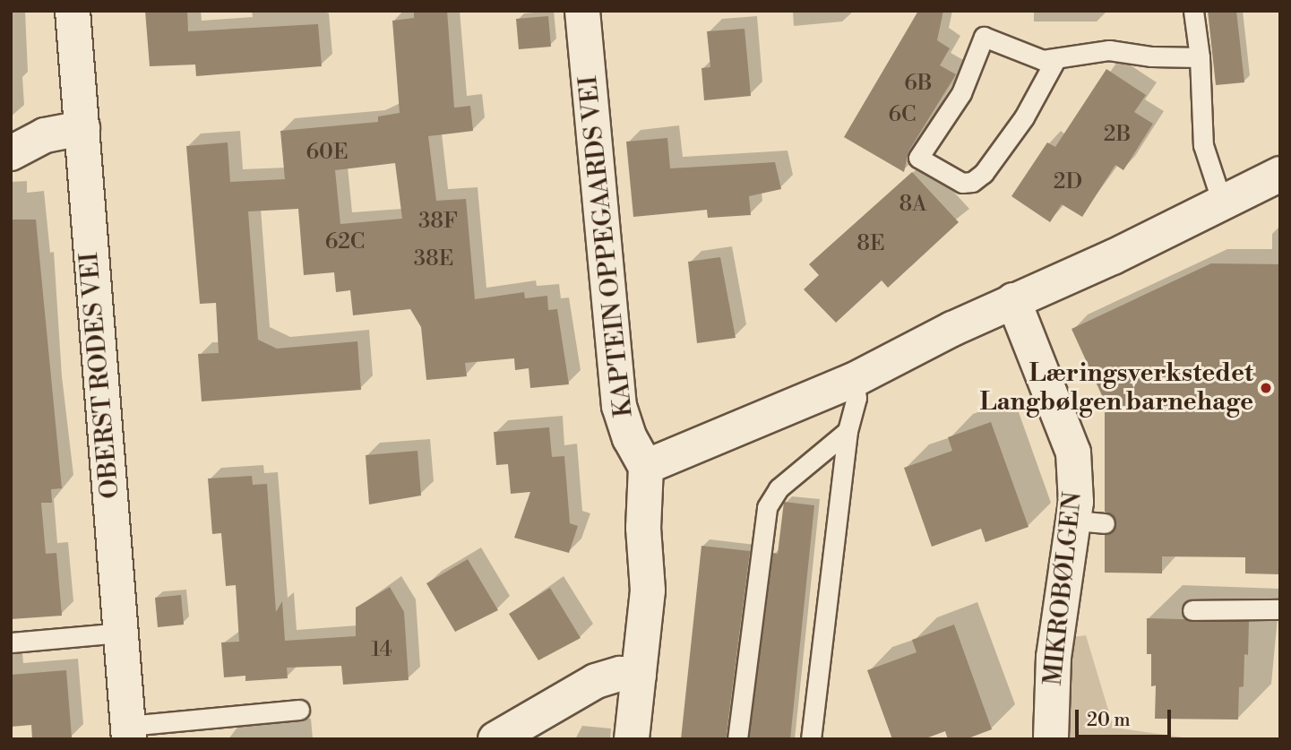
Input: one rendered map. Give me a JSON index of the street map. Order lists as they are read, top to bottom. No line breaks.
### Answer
{"streets":{"street":["KAPTEIN OPPEGAARDS VEI","OBERST RODES VEI","MIKROBØLGEN"]},"places":["Læringsverkstedet Langbølgen barnehage"],"house_numbers":["6B","6C","2B","60E","2D","8A","38F","62C","8E","38E","14"],"scale_bar":"20 m"}
